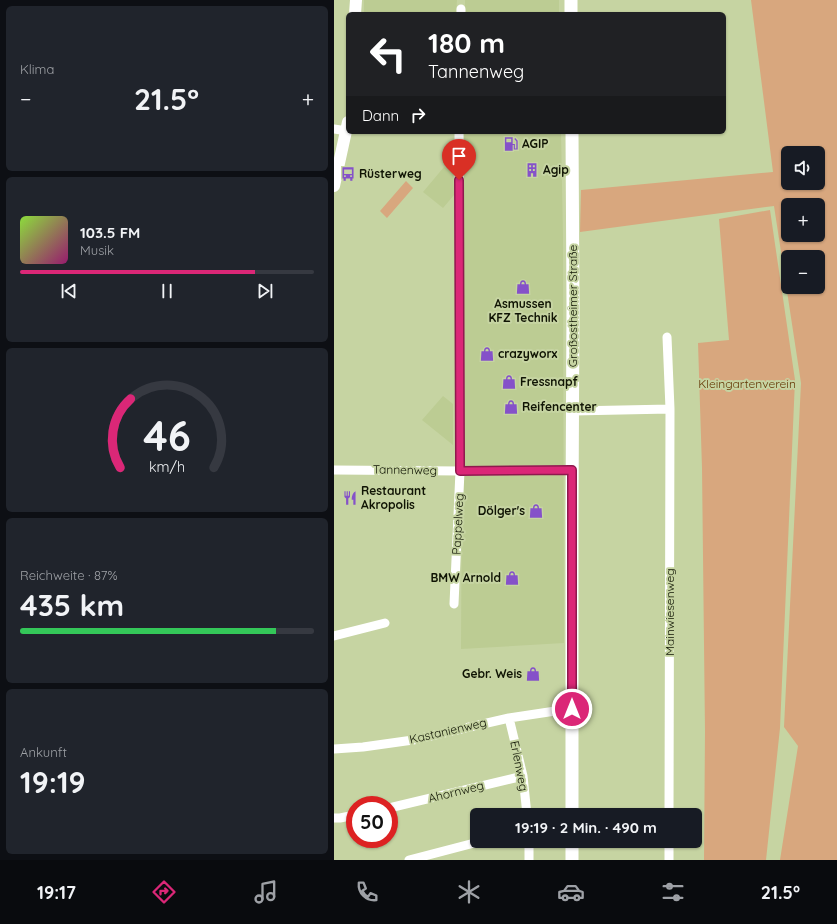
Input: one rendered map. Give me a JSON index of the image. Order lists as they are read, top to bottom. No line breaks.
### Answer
{"streets":{"main road":["Großostheimer Straße"],"street":["Tannenweg","Pappelweg","Mainwiesenweg","Kastanienweg","Erlenweg","Ahornweg"]},"crossings":[["Großostheimer Straße","Tannenweg"],["Tannenweg","Pappelweg"],["Kastanienweg","Erlenweg"],["Erlenweg","Ahornweg"]],"parks":["Kleingartenverein"],"places":{"fuel station":["AGIP"],"building":["Agip"],"bus stop":["Rüsterweg"],"shop":["Asmussen KFZ Technik","crazyworx","Fressnapf","Reifencenter","Dölger's","BMW Arnold","Gebr. Weis"],"restaurant":["Restaurant Akropolis"]},"page":{"tile":["Klima",["Reichweite · 87%","435 km"],["Ankunft","19:19"]],"turn":["180 m","Tannenweg"],"heat":["−","21.5°","+"],"then":"Dann","map_buttons":["+","−"],"song":["103.5 FM","Musik"],"limit":"50","trip":"19:19 · 2 Min. · 490 m","tabs":["19:17","21.5°"],"gauge":["46","km/h"]}}
